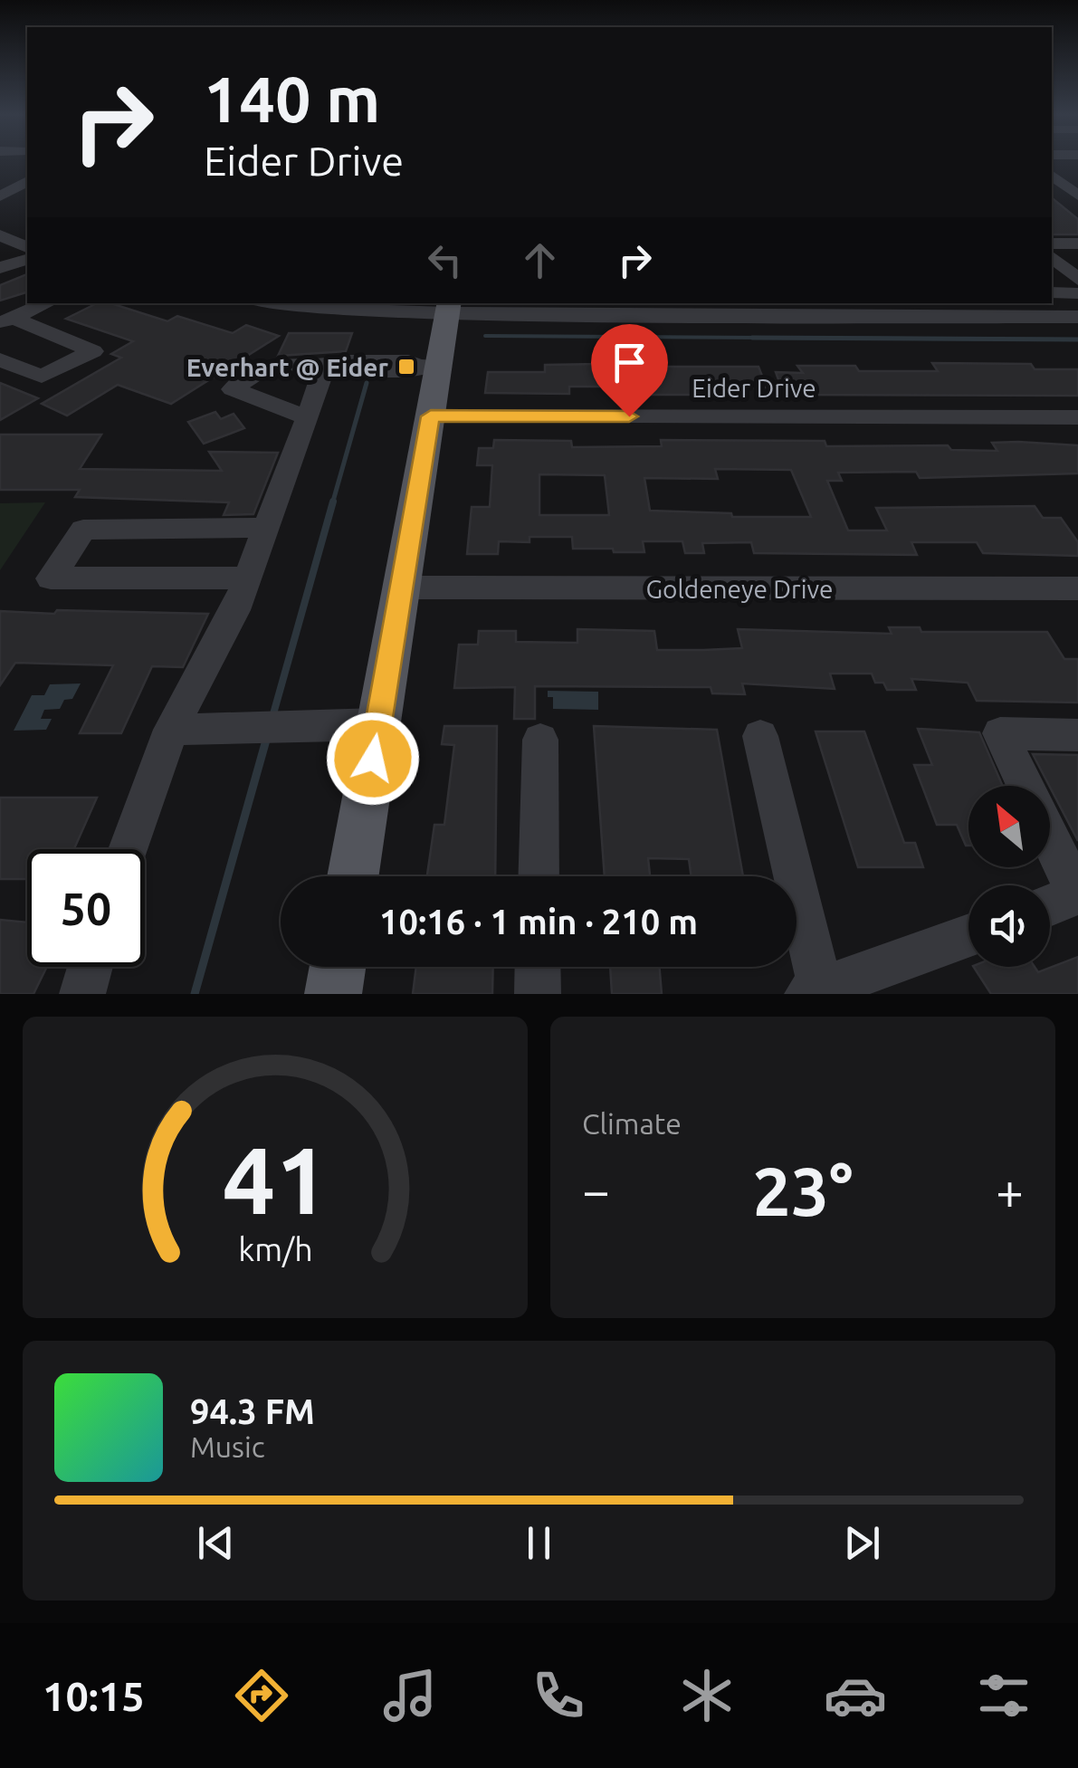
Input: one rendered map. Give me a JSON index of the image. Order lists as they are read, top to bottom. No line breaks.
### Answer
{"streets":{"street":["Eider Drive","Goldeneye Drive"]},"places":{"transit":["Everhart @ Eider"]},"north":"top left","page":{"turn":["140 m","Eider Drive"],"limit":"50","trip":"10:16 · 1 min · 210 m","tile":"Climate","heat":["−","23°","+"],"song":["94.3 FM","Music"],"tabs":"10:15","gauge":["41","km/h"]}}
